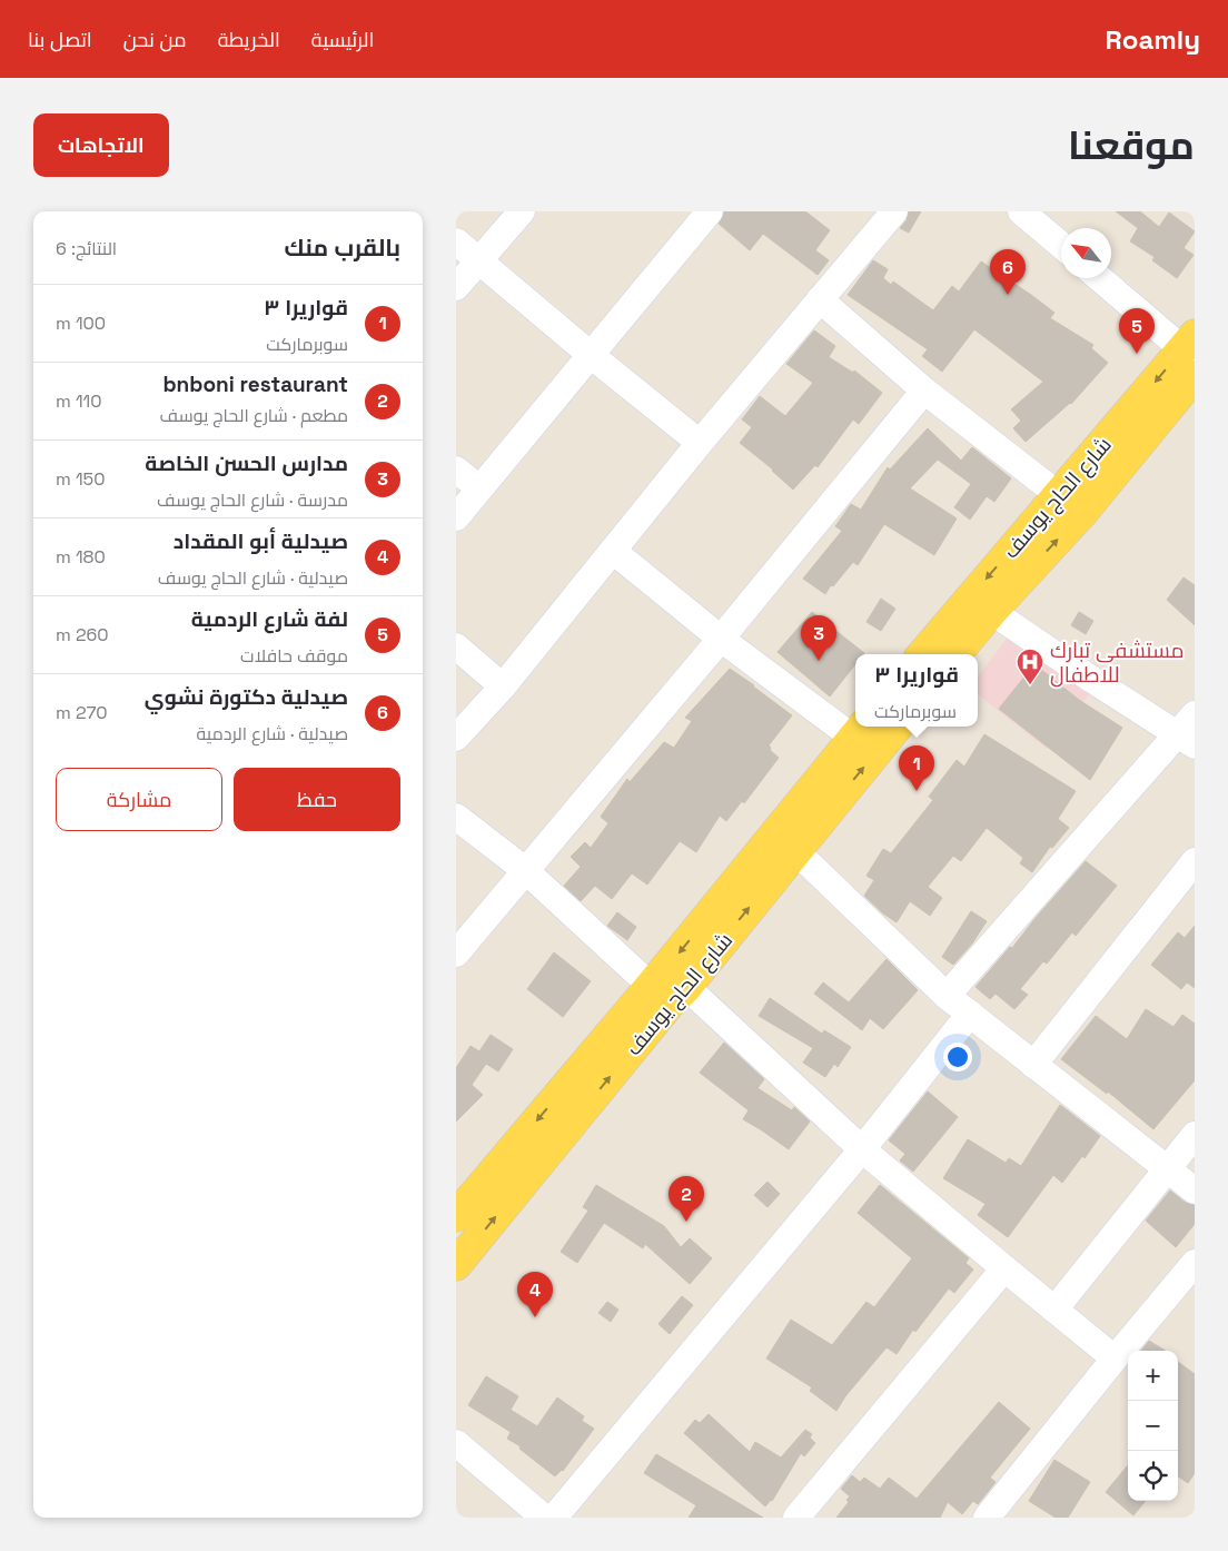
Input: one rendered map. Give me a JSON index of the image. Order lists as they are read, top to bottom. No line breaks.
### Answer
{"streets":{"main road":["شارع الحاج يوسف"]},"places":{"hospital":["مستشفى تبارك للاطفال"]},"north":"top left","page":{"header":"Roamly","nav":["الرئيسية","الخريطة","من نحن","اتصل بنا"],"title":"موقعنا","buttons":["الاتجاهات",["حفظ","مشاركة"]],"heading":["بالقرب منك","النتائج: 6"],"pins":["6","5","3","1","2","4"],"list":[{"mark":"1","name":"قواريرا ٣","note":"سوبرماركت","value":"100 m"},{"mark":"2","name":"bnboni restaurant","note":"مطعم · شارع الحاج يوسف","value":"110 m"},{"mark":"3","name":"مدارس الحسن الخاصة","note":"مدرسة · شارع الحاج يوسف","value":"150 m"},{"mark":"4","name":"صيدلية أبو المقداد","note":"صيدلية · شارع الحاج يوسف","value":"180 m"},{"mark":"5","name":"لفة شارع الردمية","note":"موقف حافلات","value":"260 m"},{"mark":"6","name":"صيدلية دكتورة نشوي","note":"صيدلية · شارع الردمية","value":"270 m"}],"popup":["قواريرا ٣","سوبرماركت"],"map_buttons":["+","−"]}}
